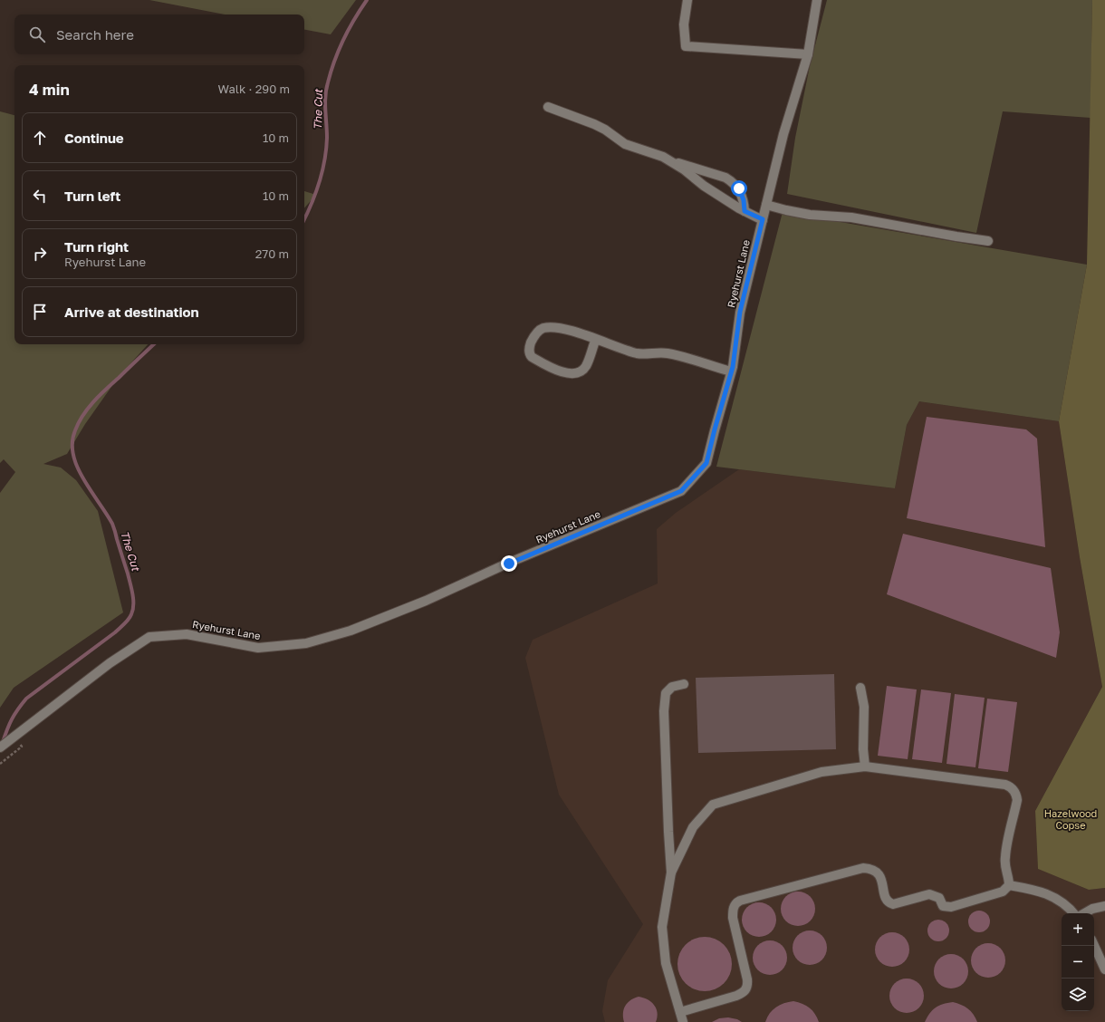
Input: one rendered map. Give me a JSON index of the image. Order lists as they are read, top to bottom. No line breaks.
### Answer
{"streets":{"street":["Ryehurst Lane"]},"water":["The Cut"],"parks":["Hazelwood Copse"],"page":{"search":"Search here","heading":["4 min","Walk · 290 m"],"list":[["Continue","10 m"],["Turn left","10 m"],["Turn right","Ryehurst Lane","270 m"],"Arrive at destination"],"map_buttons":["+","−"]}}
